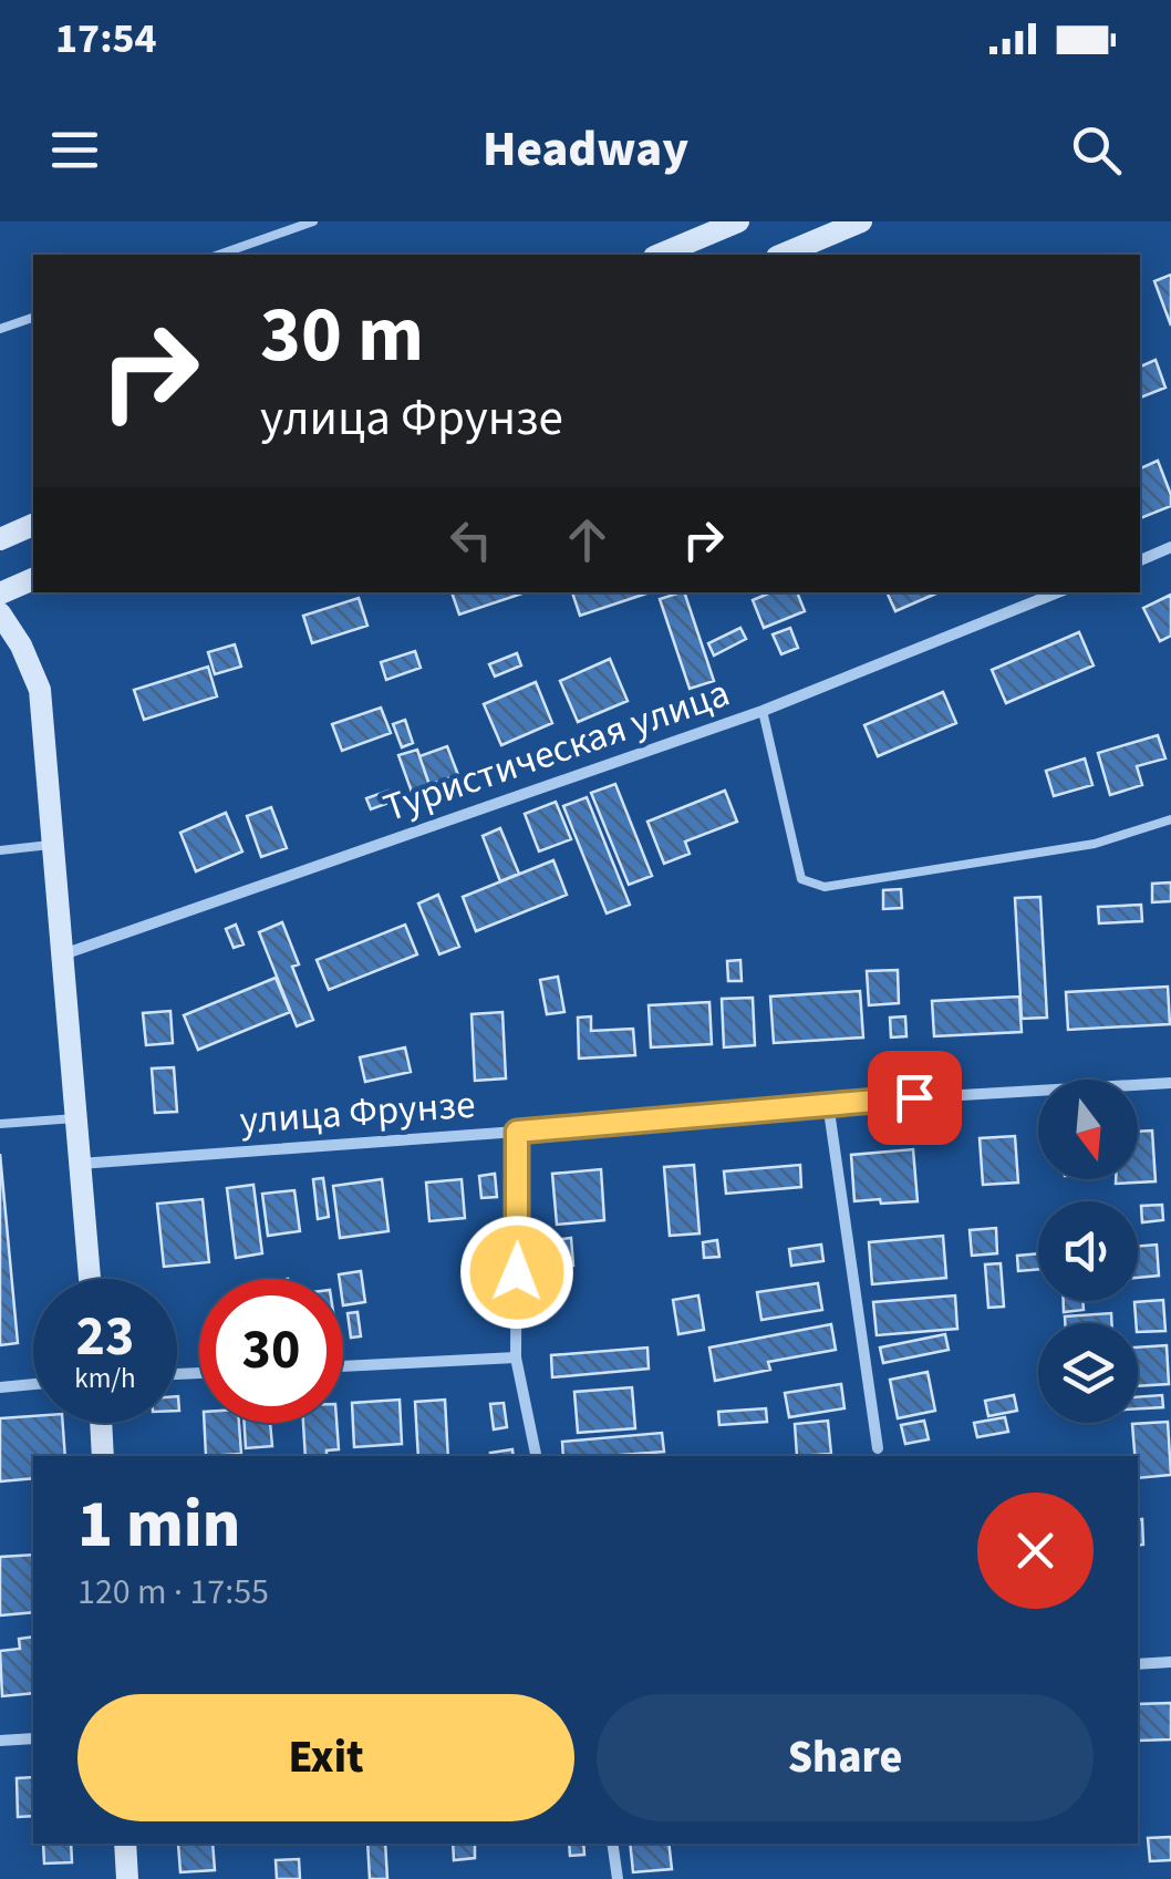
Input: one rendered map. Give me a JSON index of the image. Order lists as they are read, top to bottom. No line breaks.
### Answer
{"streets":{"street":["Туристическая улица","улица Фрунзе"]},"north":"bottom","page":{"status":"17:54","header":"Headway","turn":["30 m","улица Фрунзе"],"speed":"23 km/h","limit":"30","heading":["1 min","120 m · 17:55"],"buttons":["Exit","Share"]}}
